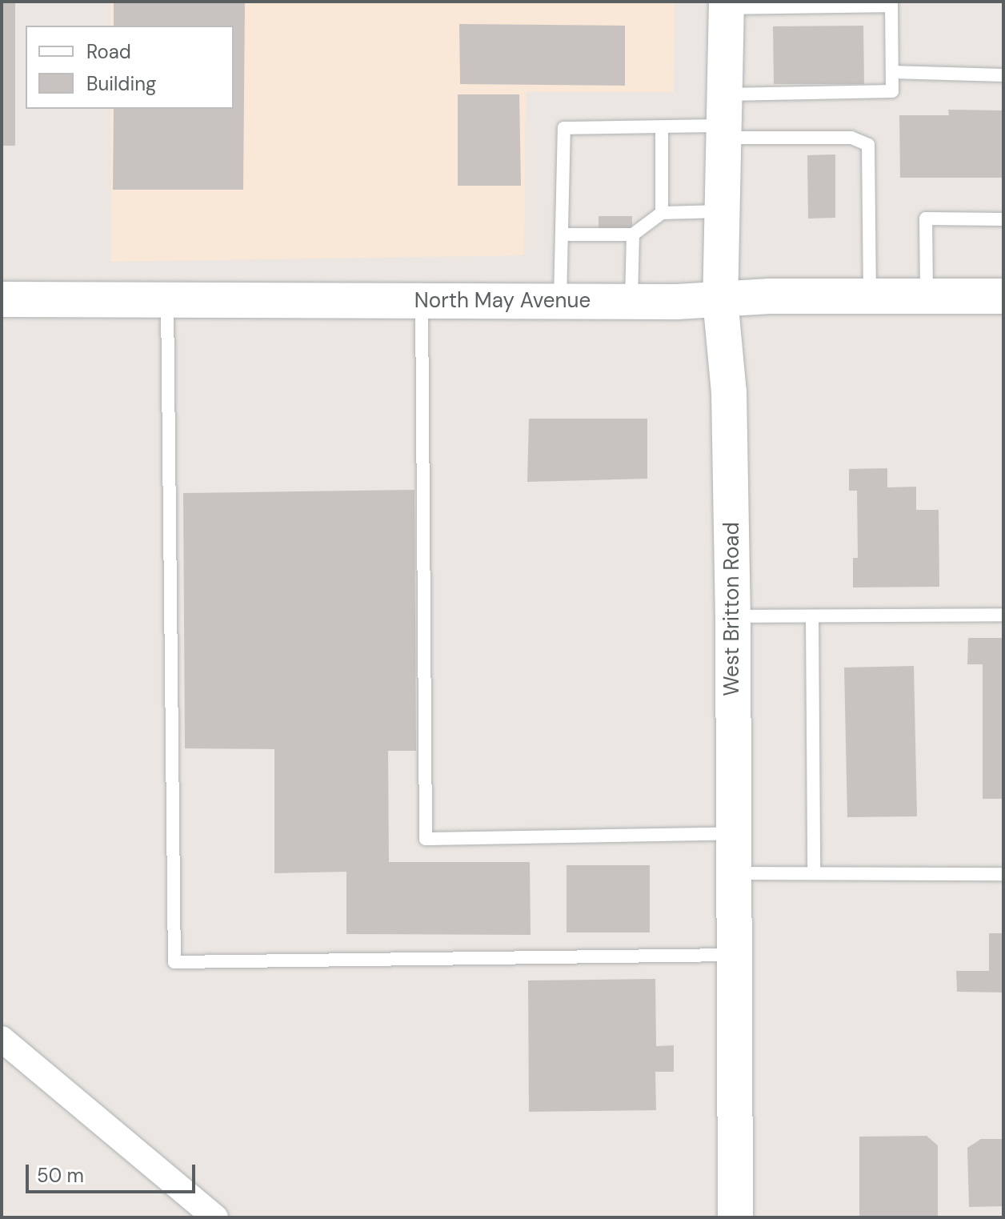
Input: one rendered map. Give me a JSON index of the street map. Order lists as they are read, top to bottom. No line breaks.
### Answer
{"streets":{"main road":["North May Avenue","West Britton Road"]},"crossings":[["North May Avenue","West Britton Road"]],"legend":["Road","Building"],"scale_bar":"50 m"}
